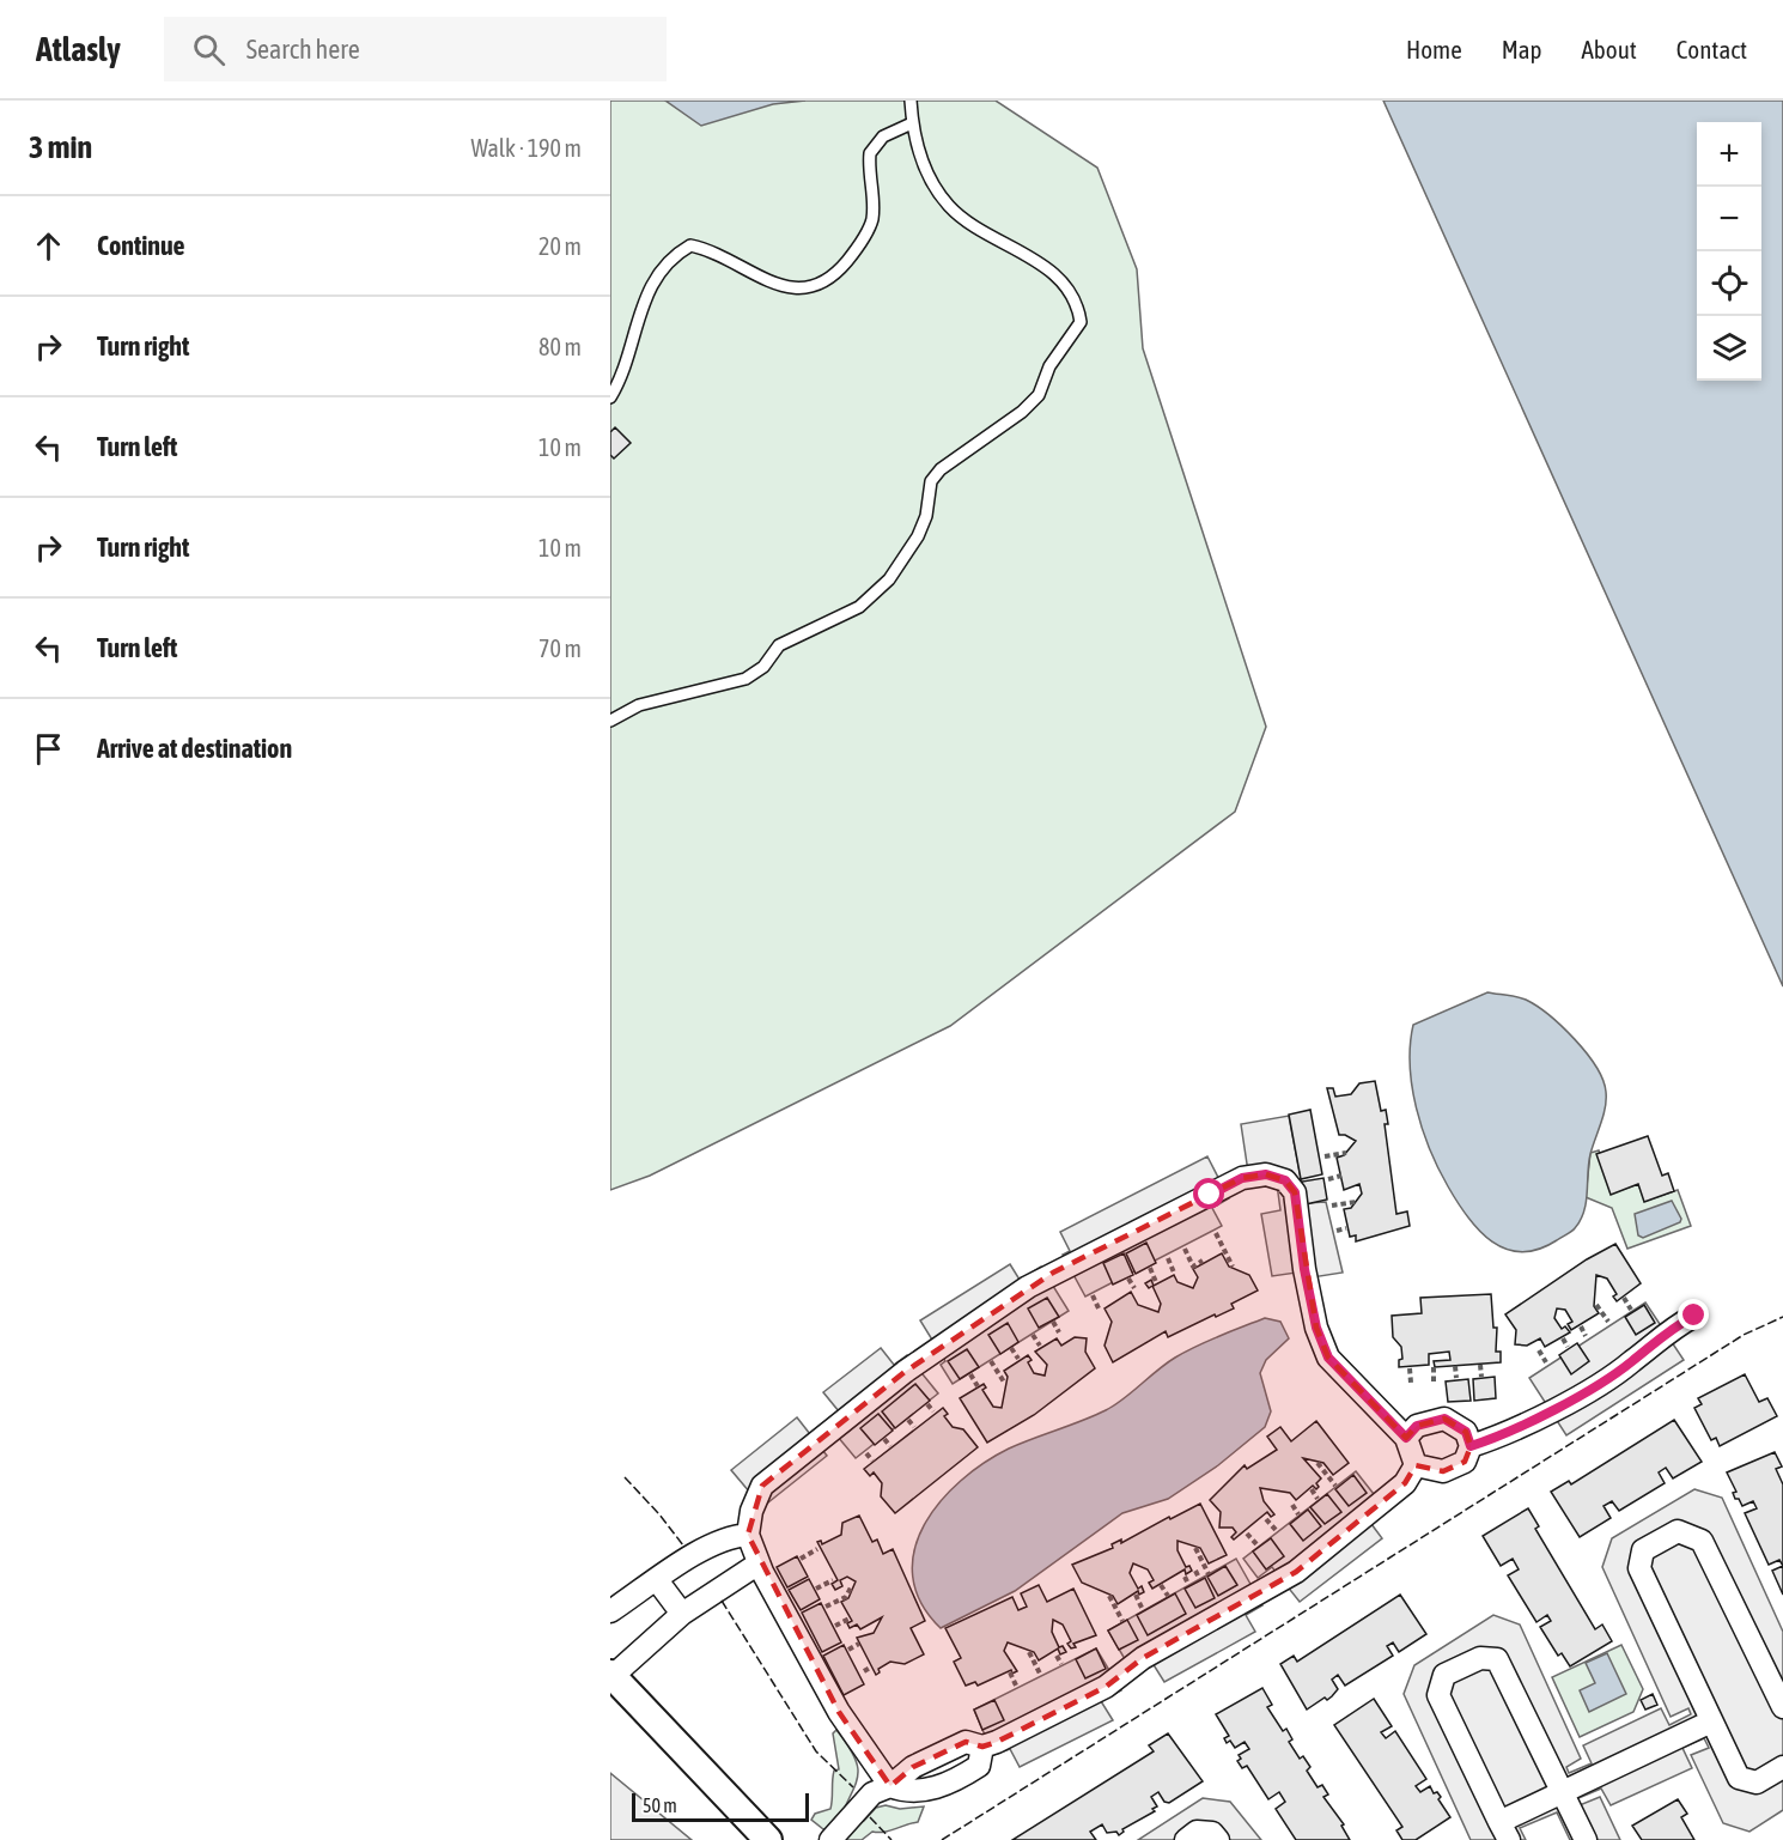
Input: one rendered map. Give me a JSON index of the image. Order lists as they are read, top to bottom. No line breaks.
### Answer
{"scale_bar":"50 m","page":{"header":"Atlasly","search":"Search here","nav":["Home","Map","About","Contact"],"heading":["3 min","Walk · 190 m"],"map_buttons":["+","−"],"list":[["Continue","20 m"],["Turn right","80 m"],["Turn left","10 m"],["Turn right","10 m"],["Turn left","70 m"],"Arrive at destination"],"scale":"50 m"}}
